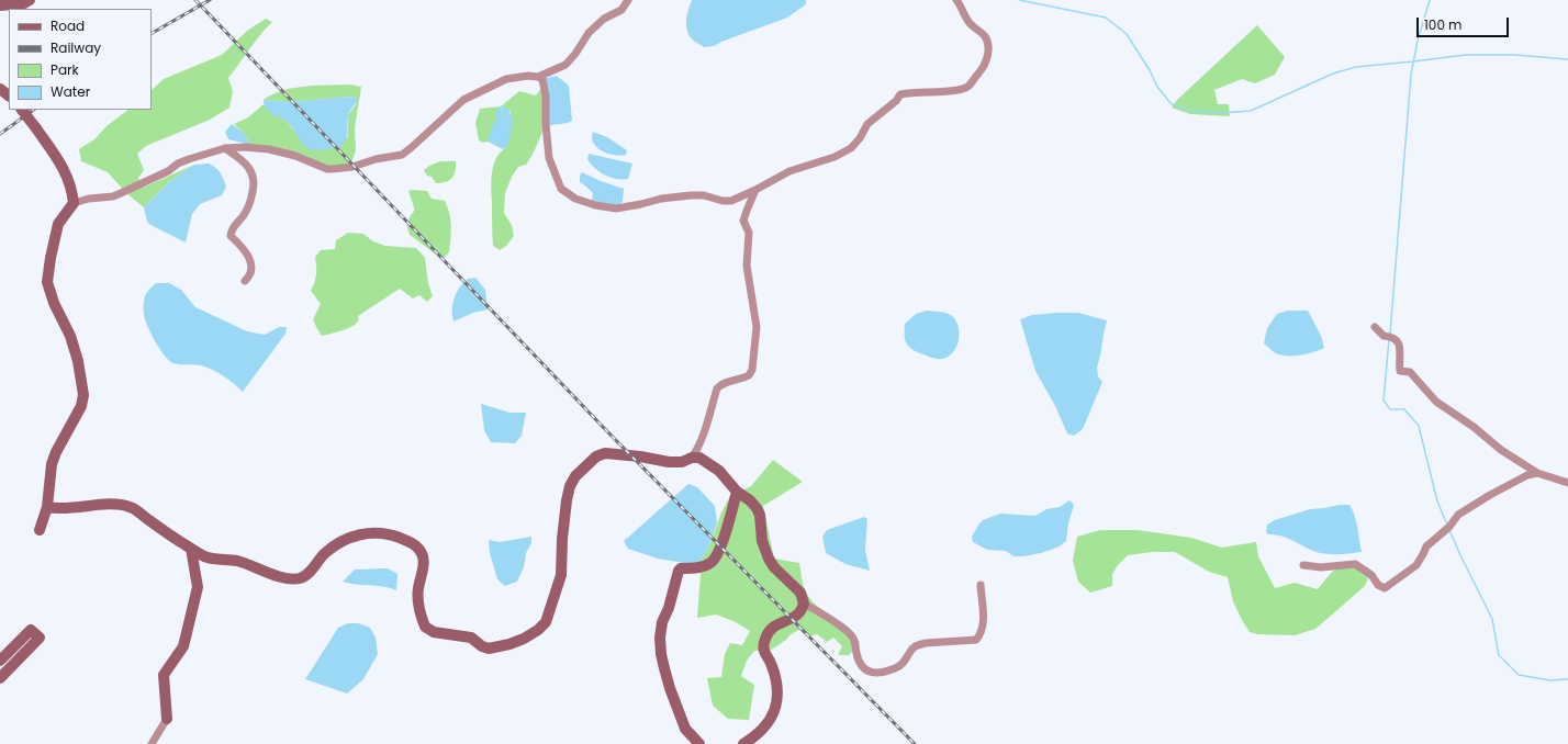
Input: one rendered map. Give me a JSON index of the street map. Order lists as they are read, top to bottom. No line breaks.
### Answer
{"legend":["Road","Railway","Park","Water"],"scale_bar":"100 m"}
